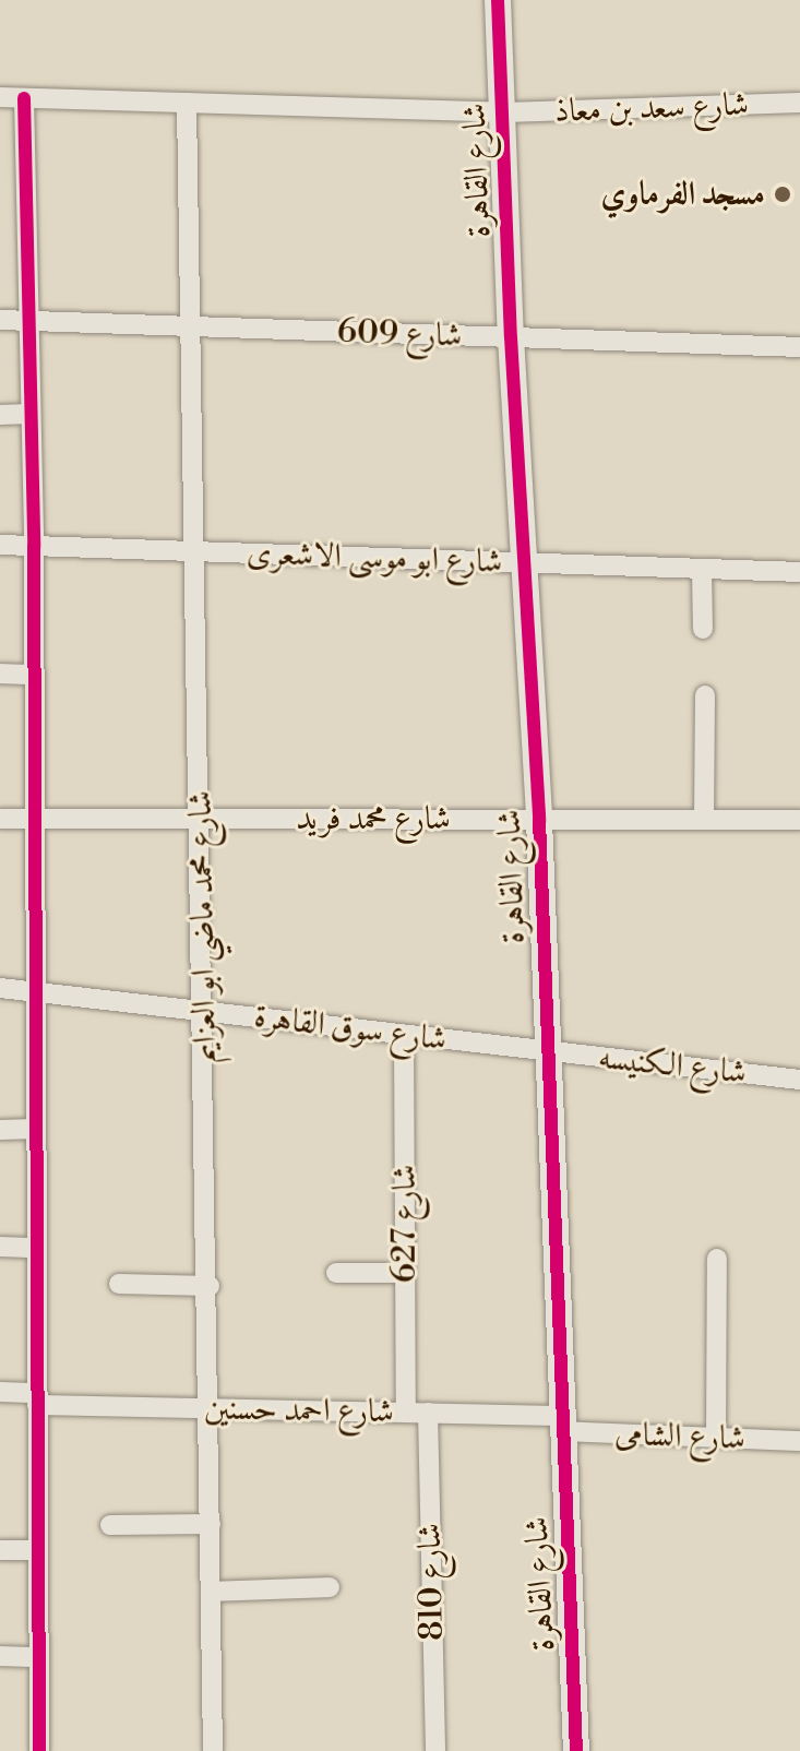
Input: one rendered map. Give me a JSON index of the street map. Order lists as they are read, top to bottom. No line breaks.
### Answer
{"streets":{"street":["شارع سعد بن معاذ","شارع القاهرة","شارع 609","شارع ابو موسى الاشعرى","شارع محمد فريد","شارع محمد ماضي ابو العزايم","شارع سوق القاهرة","شارع الكنيسه","شارع 627","شارع احمد حسنين","شارع الشامى","شارع 810"]},"crossings":[["شارع سعد بن معاذ","شارع القاهرة"],["شارع سعد بن معاذ","شارع محمد ماضي ابو العزايم"],["شارع القاهرة","شارع 609"],["شارع القاهرة","شارع ابو موسى الاشعرى"],["شارع القاهرة","شارع محمد فريد"],["شارع القاهرة","شارع سوق القاهرة"],["شارع القاهرة","شارع الكنيسه"],["شارع القاهرة","شارع احمد حسنين"],["شارع القاهرة","شارع الشامى"],["شارع 609","شارع محمد ماضي ابو العزايم"],["شارع ابو موسى الاشعرى","شارع محمد ماضي ابو العزايم"],["شارع محمد فريد","شارع محمد ماضي ابو العزايم"],["شارع محمد ماضي ابو العزايم","شارع سوق القاهرة"],["شارع محمد ماضي ابو العزايم","شارع احمد حسنين"],["شارع سوق القاهرة","شارع الكنيسه"],["شارع سوق القاهرة","شارع 627"],["شارع 627","شارع احمد حسنين"],["شارع احمد حسنين","شارع الشامى"],["شارع احمد حسنين","شارع 810"]],"places":["مسجد الفرماوي"]}
